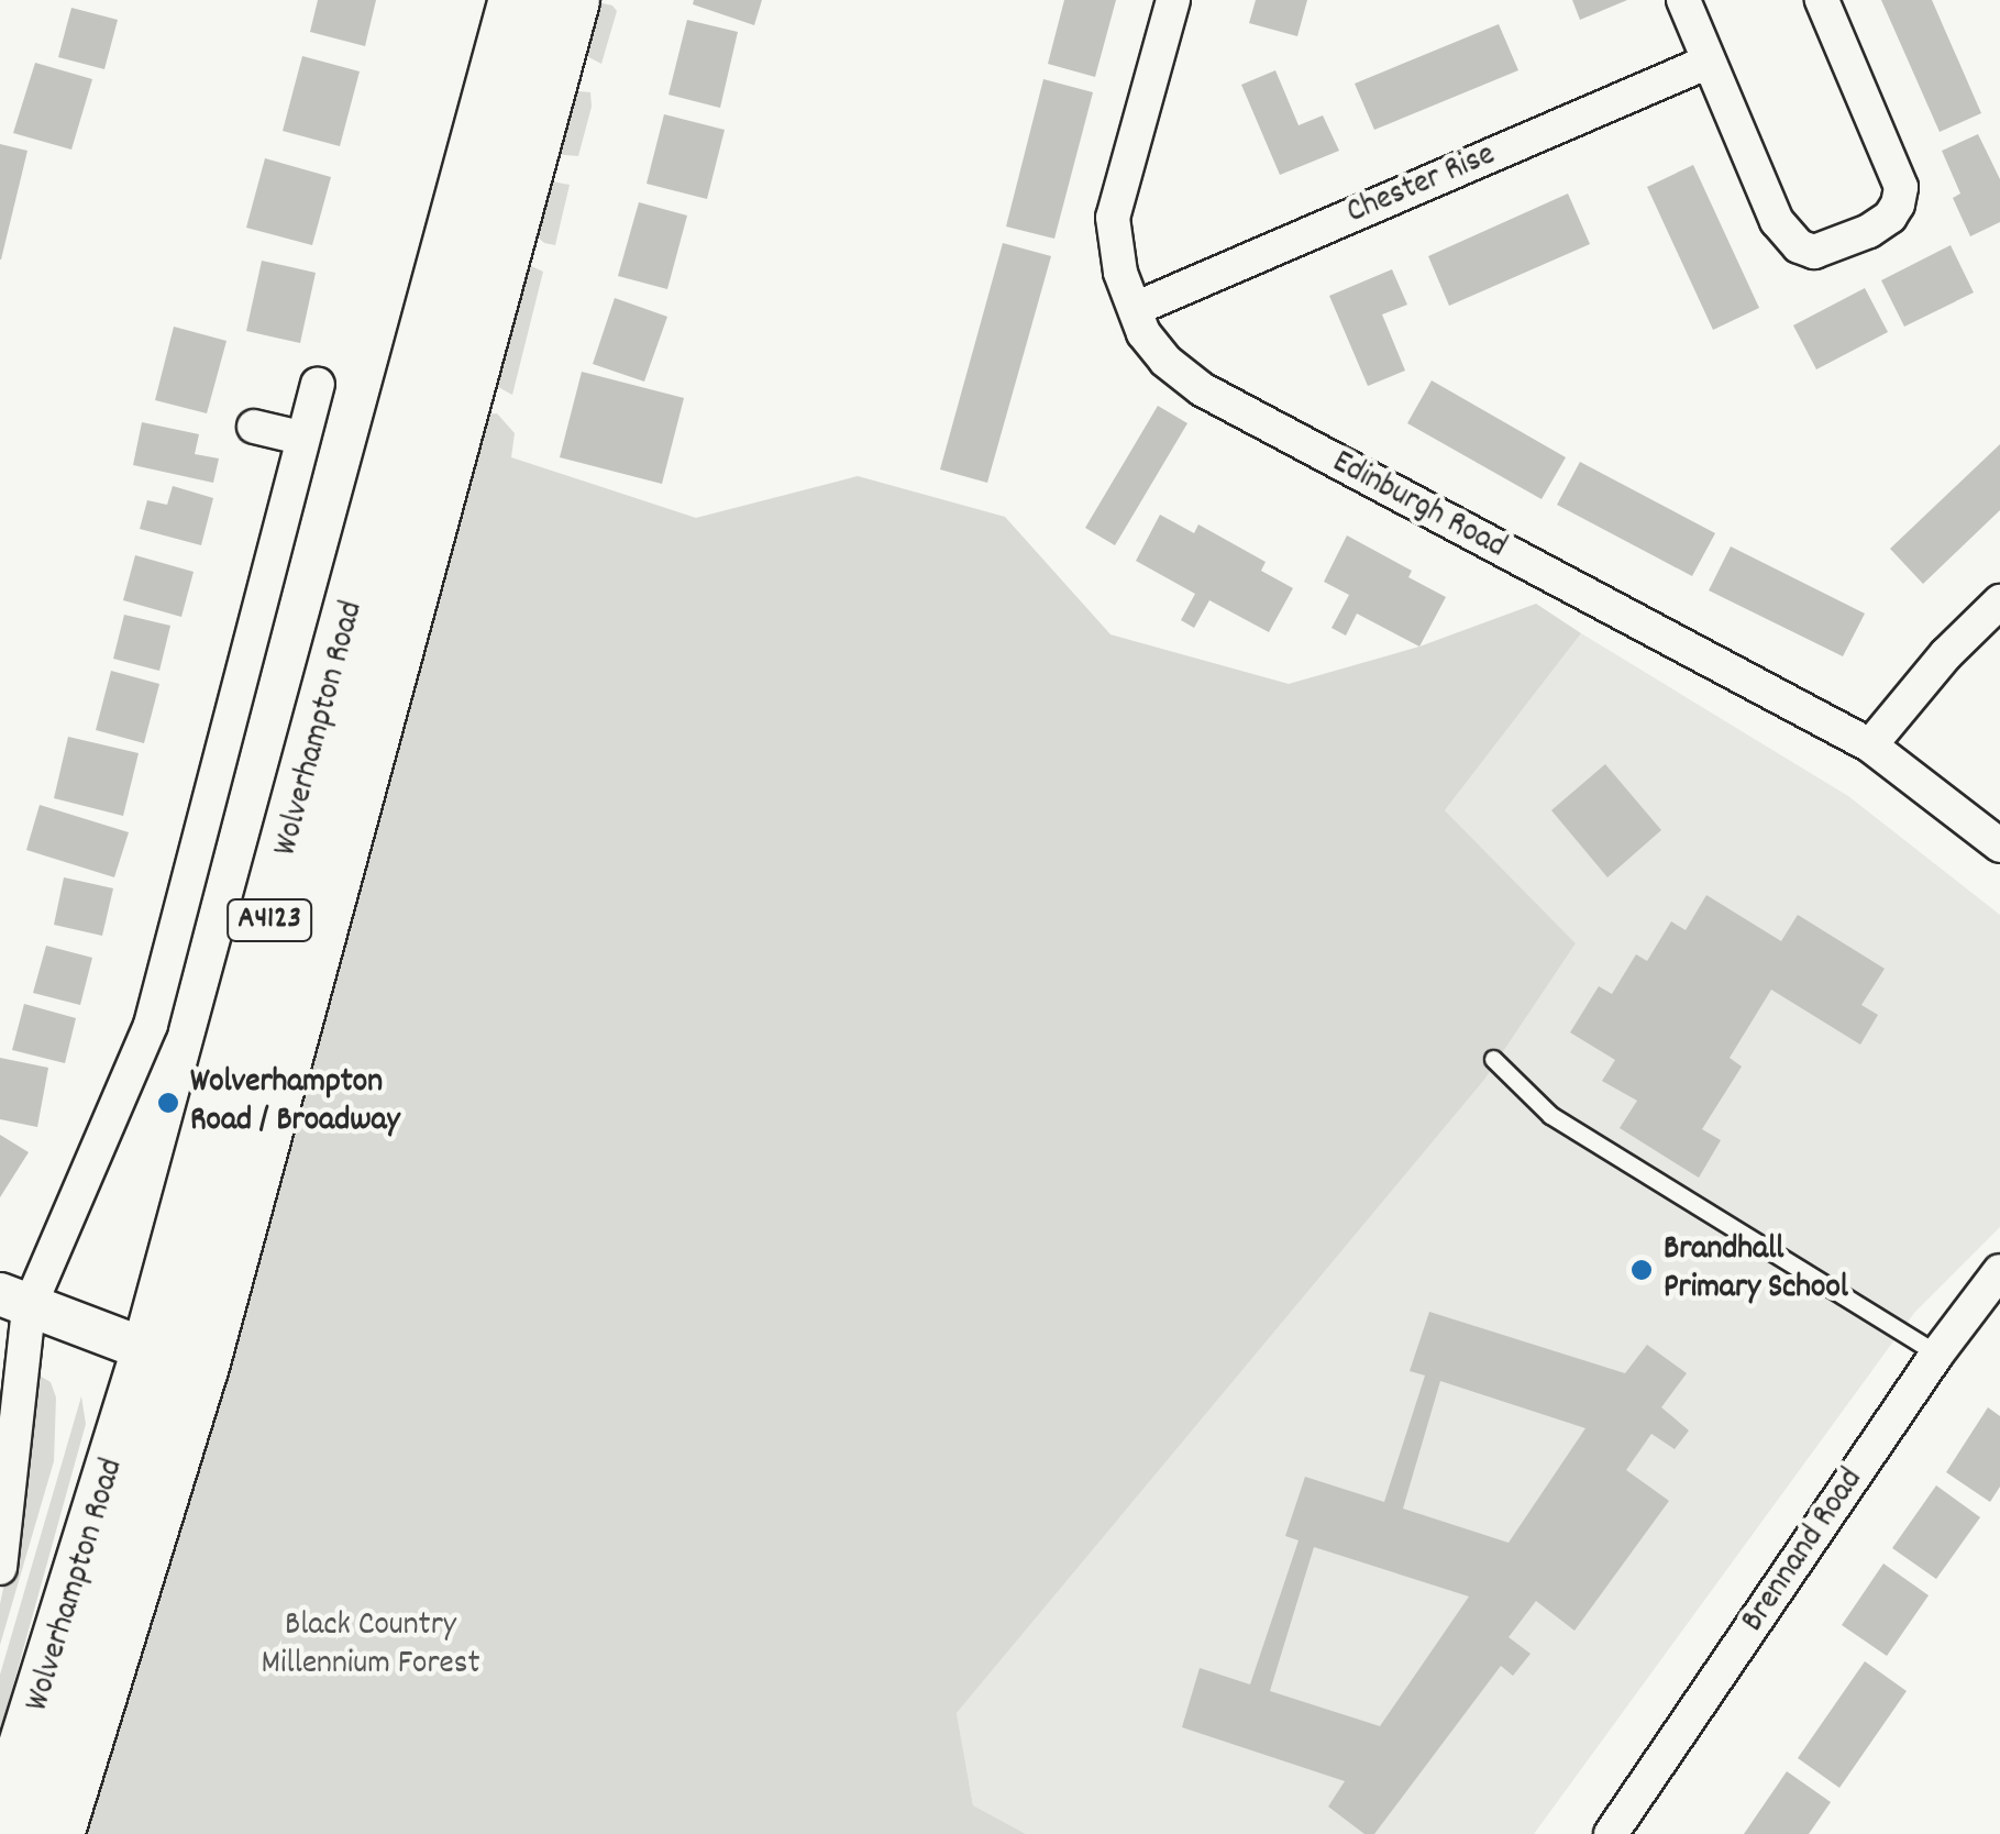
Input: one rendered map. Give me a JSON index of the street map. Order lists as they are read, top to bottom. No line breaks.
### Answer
{"streets":{"highway":["Wolverhampton Road","A4123"],"street":["Chester Rise","Edinburgh Road","Brennand Road"]},"crossings":[["Chester Rise","Edinburgh Road"]],"parks":["Black Country Millennium Forest"],"places":["Wolverhampton Road / Broadway","Brandhall Primary School"]}
